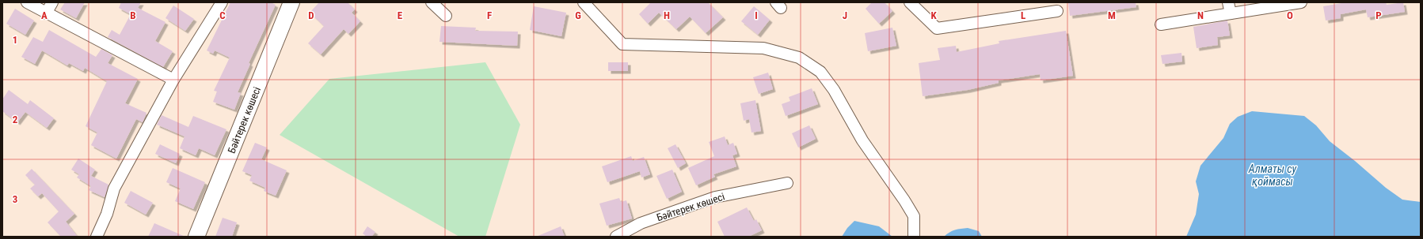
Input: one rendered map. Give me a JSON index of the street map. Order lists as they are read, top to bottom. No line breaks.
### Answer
{"streets":{"street":["Бәйтерек көшесі"]},"water":["Алматы су қоймасы"],"grid":{"columns":["A","B","C","D","E","F","G","H","I","J","K","L","M","N","O","P"],"rows":["1","2","3"]}}
